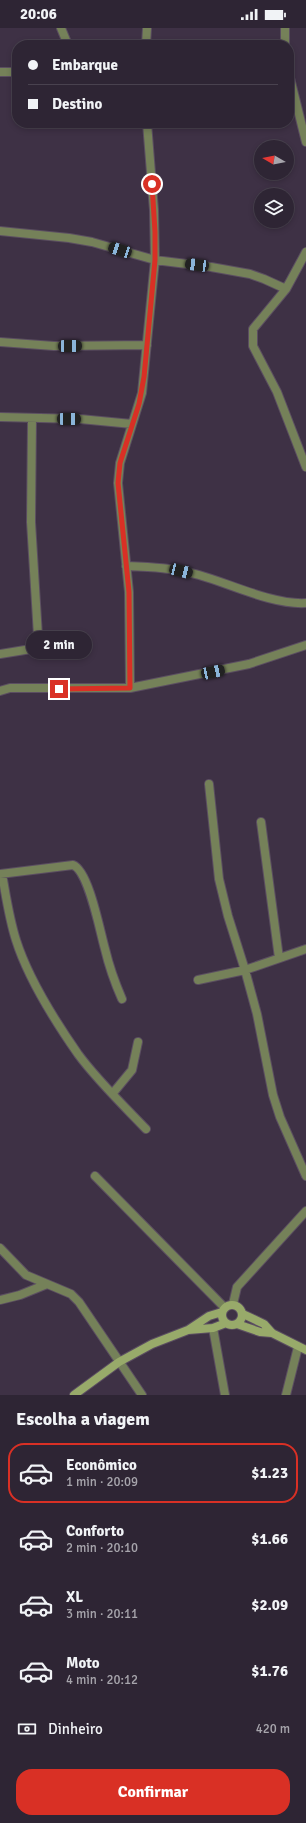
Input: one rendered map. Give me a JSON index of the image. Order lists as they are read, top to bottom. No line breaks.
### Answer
{"north":"left","page":{"status":"20:06","banner":["Embarque","Destino"],"bubble":"2 min","heading":"Escolha a viagem","list":[{"name":"Econômico","note":"1 min · 20:09","value":"$1.23"},{"name":"Conforto","note":"2 min · 20:10","value":"$1.66"},{"name":"XL","note":"3 min · 20:11","value":"$2.09"},{"name":"Moto","note":"4 min · 20:12","value":"$1.76"}],"pay":["Dinheiro","420 m"],"buttons":"Confirmar"}}
